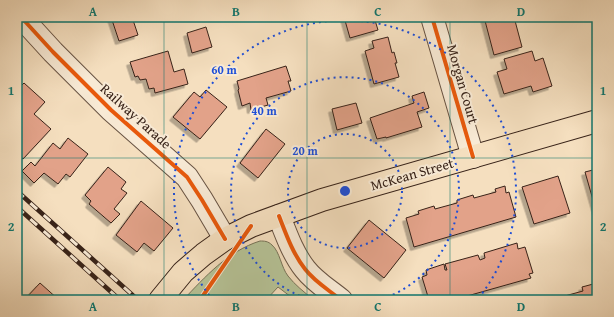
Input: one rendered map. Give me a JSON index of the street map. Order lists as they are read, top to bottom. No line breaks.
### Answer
{"streets":{"main road":["McKean Street"],"street":["Morgan Court","Railway Parade"]},"crossings":[["Morgan Court","McKean Street"],["Railway Parade","McKean Street"]],"grid":{"columns":["A","B","C","D"],"rows":["1","2"]},"rings":["60 m","40 m","20 m"]}
